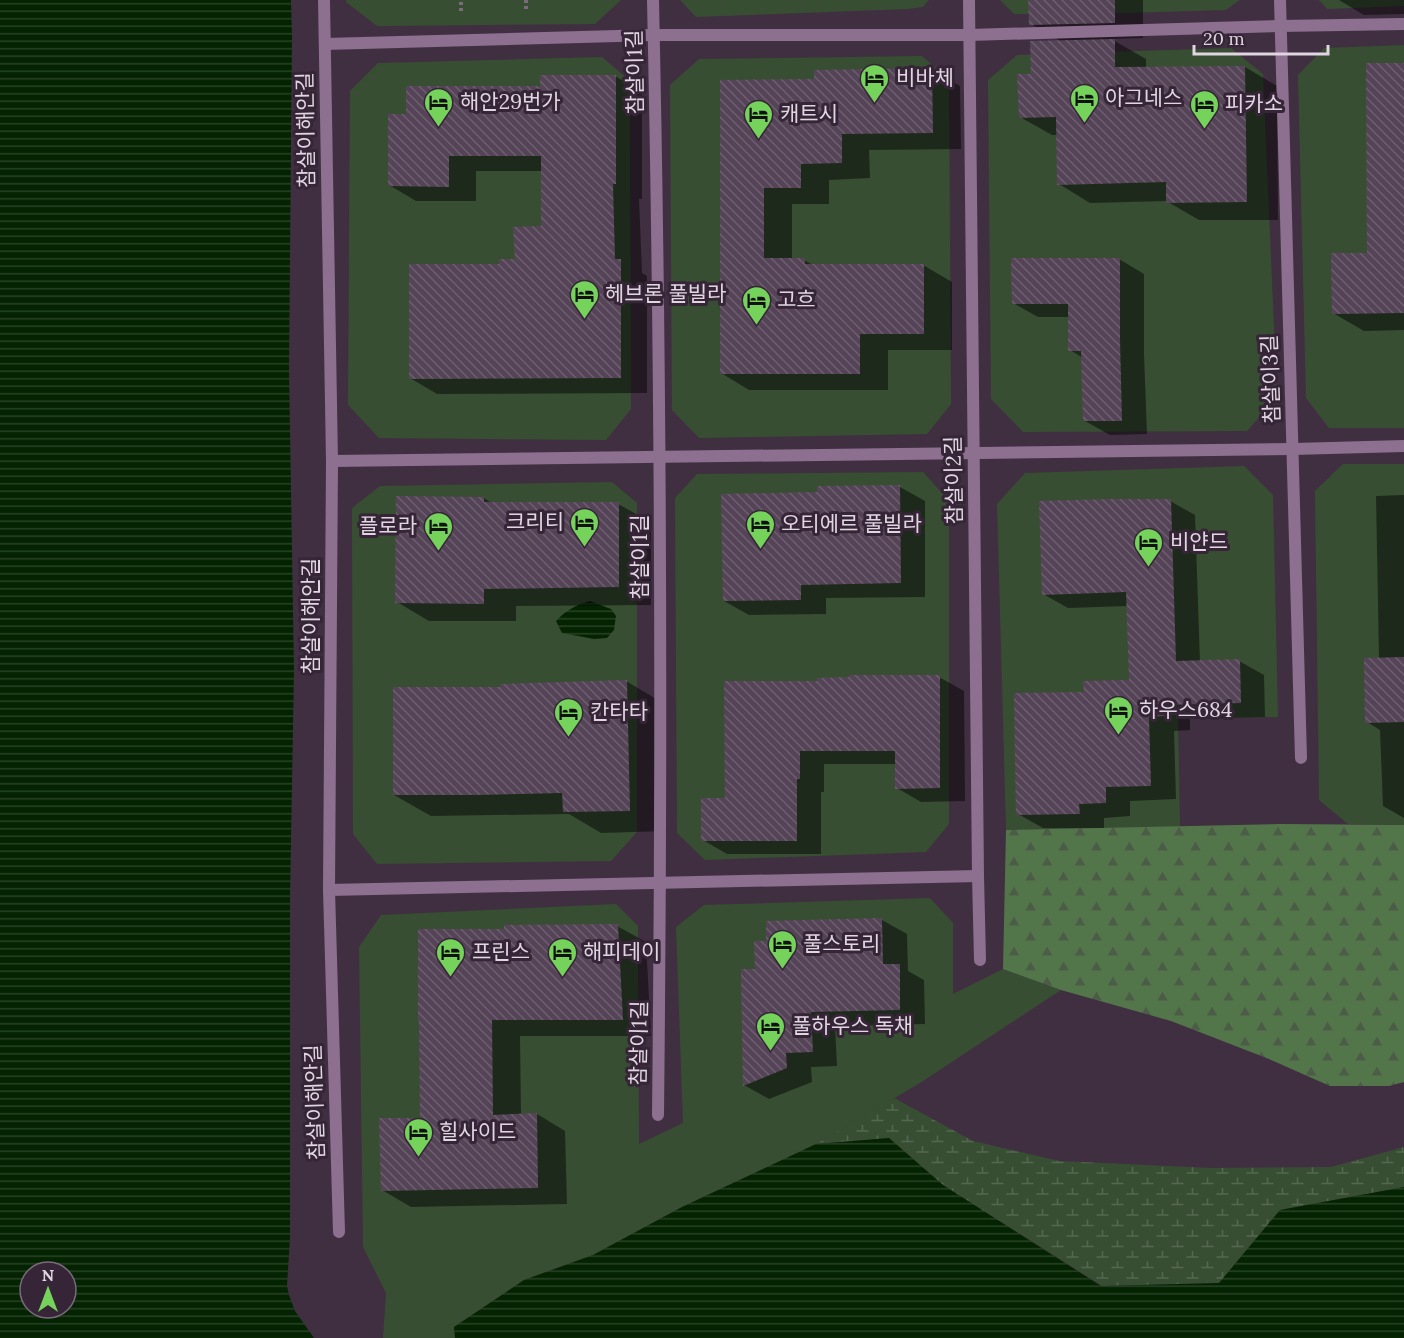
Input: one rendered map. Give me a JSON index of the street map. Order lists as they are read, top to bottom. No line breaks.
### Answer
{"streets":{"street":["참살이1길","참살이해안길","참살이3길","참살이2길"]},"places":{"hotel":["비바체","아그네스","해안29번가","피카소","캐트시","헤브론 풀빌라","고흐","크리티","오티에르 풀빌라","플로라","비얀드","하우스684","칸타타","풀스토리","프린스","해피데이","풀하우스 독채","힐사이드"]},"scale_bar":"20 m","north":"top"}
